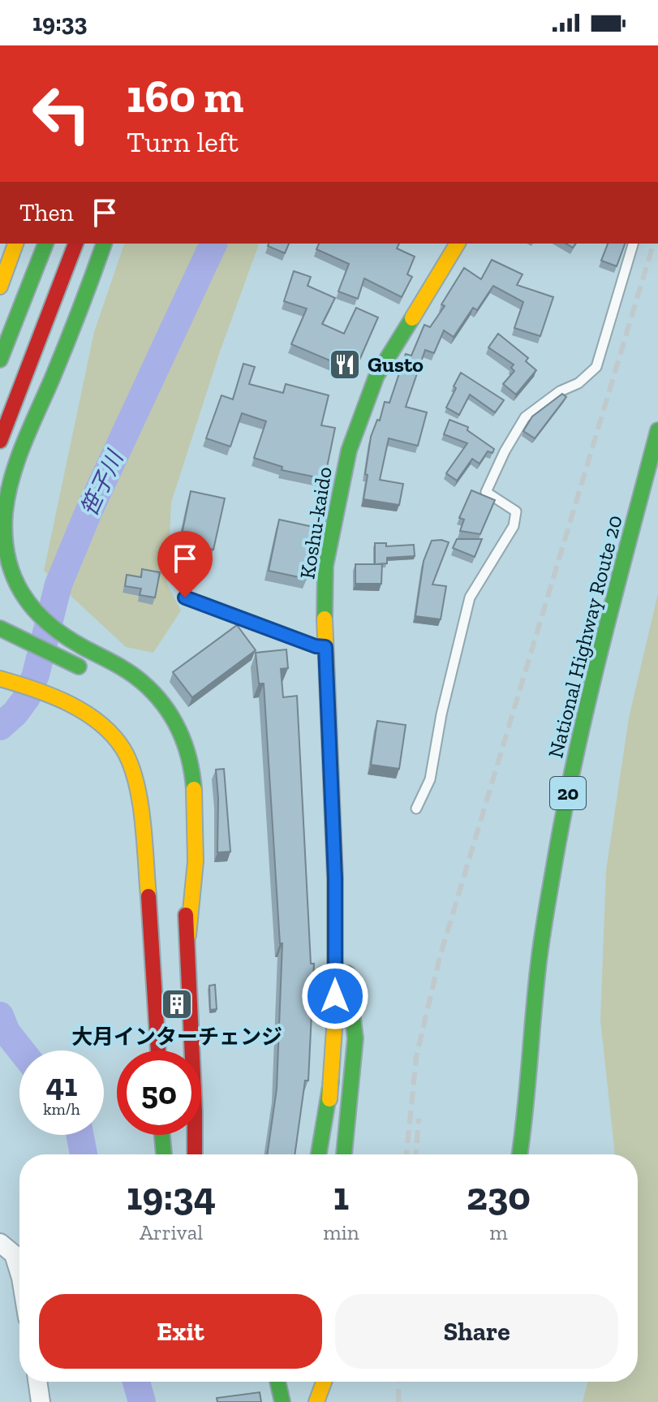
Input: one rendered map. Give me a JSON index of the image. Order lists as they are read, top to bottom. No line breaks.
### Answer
{"streets":{"main road":["Koshu-kaido","National Highway Route 20","20"]},"water":["笹子川"],"places":{"restaurant":["Gusto"],"building":["大月インターチェンジ"]},"page":{"status":"19:33","turn":["160 m","Turn left"],"then":"Then","speed":"41 km/h","limit":"50","eta":["19:34","Arrival","1","min","230","m"],"buttons":["Exit","Share"]}}
